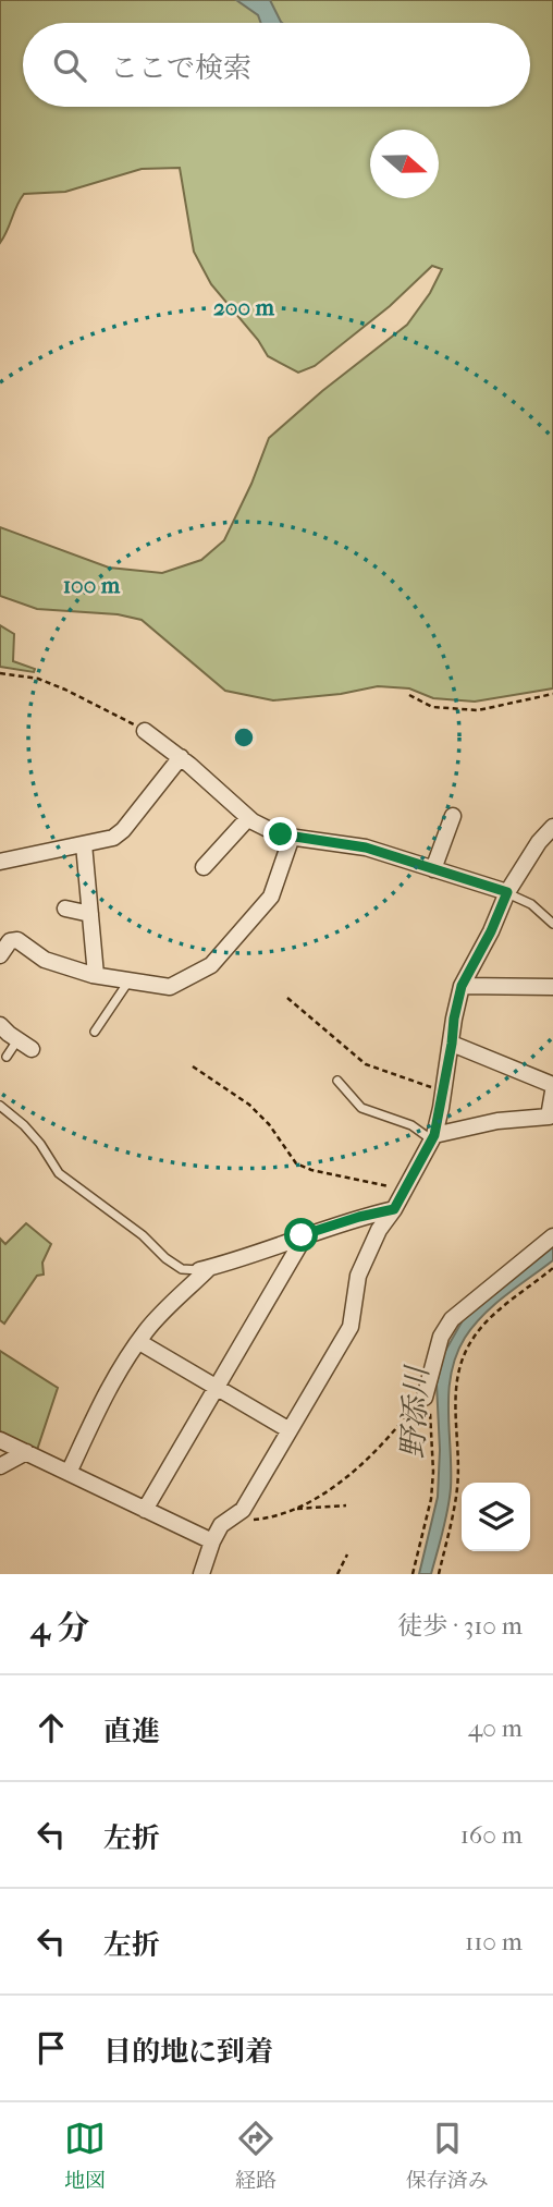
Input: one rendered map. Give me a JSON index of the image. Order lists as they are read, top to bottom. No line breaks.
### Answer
{"water":["野添川"],"north":"right","page":{"search":"ここで検索","heading":["4 分","徒歩 · 310 m"],"list":[["直進","40 m"],["左折","160 m"],["左折","110 m"],"目的地に到着"],"nav":["地図","経路","保存済み"]},"rings":["200 m","100 m"]}
